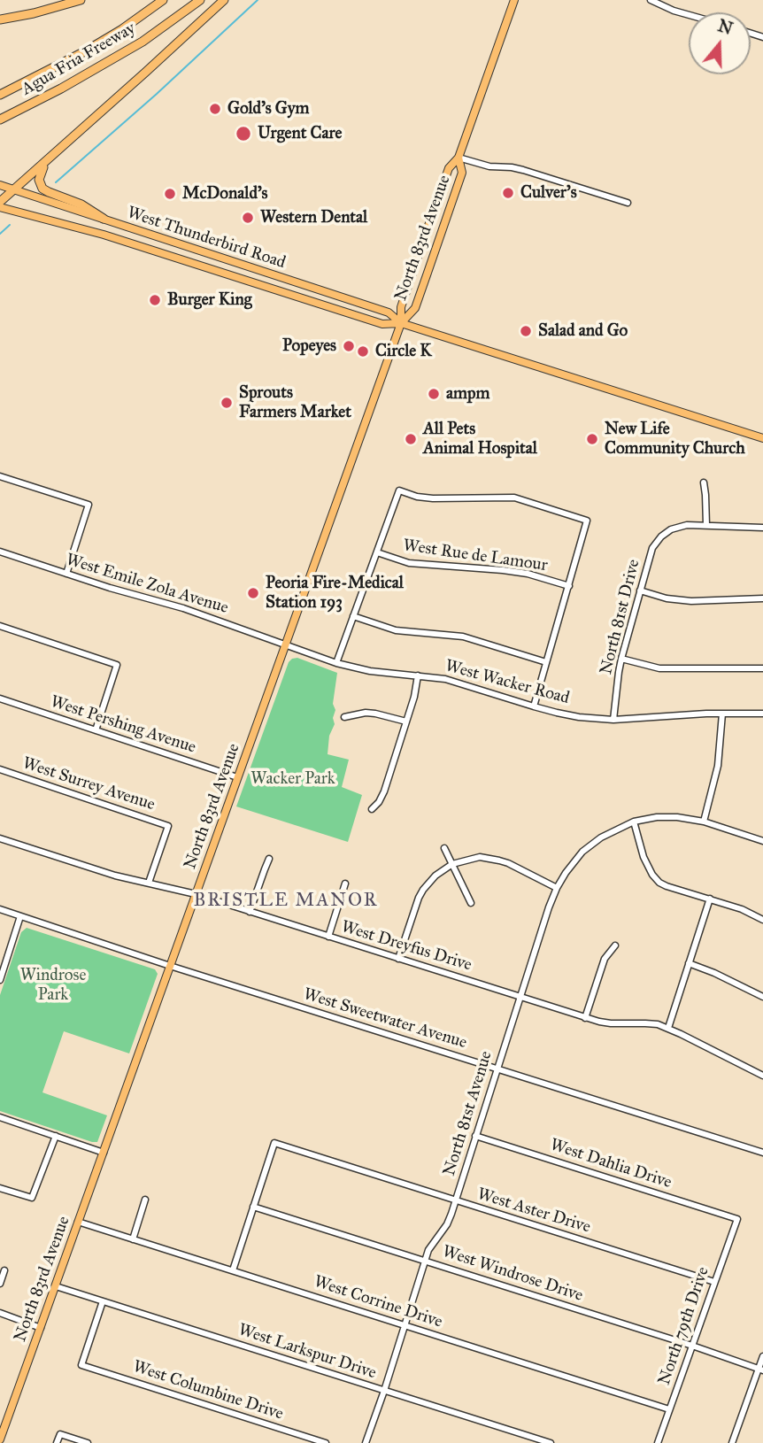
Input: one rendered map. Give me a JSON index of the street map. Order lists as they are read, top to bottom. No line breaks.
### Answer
{"streets":{"highway":["Agua Fria Freeway"],"main road":["West Thunderbird Road","North 83rd Avenue"],"street":["West Rue de Lamour","West Emile Zola Avenue","North 81st Drive","West Wacker Road","West Pershing Avenue","West Surrey Avenue","West Dreyfus Drive","West Sweetwater Avenue","North 81st Avenue","West Dahlia Drive","West Aster Drive","West Windrose Drive","West Corrine Drive","North 79th Drive","West Larkspur Drive","West Columbine Drive"]},"crossings":[["West Thunderbird Road","North 83rd Avenue"],["North 83rd Avenue","West Emile Zola Avenue"],["North 83rd Avenue","West Wacker Road"],["North 83rd Avenue","West Pershing Avenue"],["North 83rd Avenue","West Dreyfus Drive"],["North 83rd Avenue","West Sweetwater Avenue"],["North 83rd Avenue","West Corrine Drive"],["North 83rd Avenue","West Larkspur Drive"],["West Emile Zola Avenue","West Wacker Road"],["North 81st Drive","West Wacker Road"],["West Surrey Avenue","West Dreyfus Drive"],["West Dreyfus Drive","North 81st Avenue"],["West Sweetwater Avenue","North 81st Avenue"],["North 81st Avenue","West Dahlia Drive"],["North 81st Avenue","West Aster Drive"],["North 81st Avenue","West Windrose Drive"],["North 81st Avenue","West Corrine Drive"],["North 81st Avenue","West Larkspur Drive"],["West Dahlia Drive","North 79th Drive"],["West Aster Drive","West Windrose Drive"],["West Aster Drive","North 79th Drive"],["West Windrose Drive","North 79th Drive"],["West Corrine Drive","North 79th Drive"],["West Larkspur Drive","West Columbine Drive"]],"districts":["BRISTLE MANOR"],"parks":["Wacker Park","Windrose Park"],"places":["Gold's Gym","Urgent Care","Culver's","McDonald's","Western Dental","Burger King","Salad and Go","Popeyes","Circle K","ampm","Sprouts Farmers Market","All Pets Animal Hospital","New Life Community Church","Peoria Fire-Medical Station 193"],"north":"top"}
